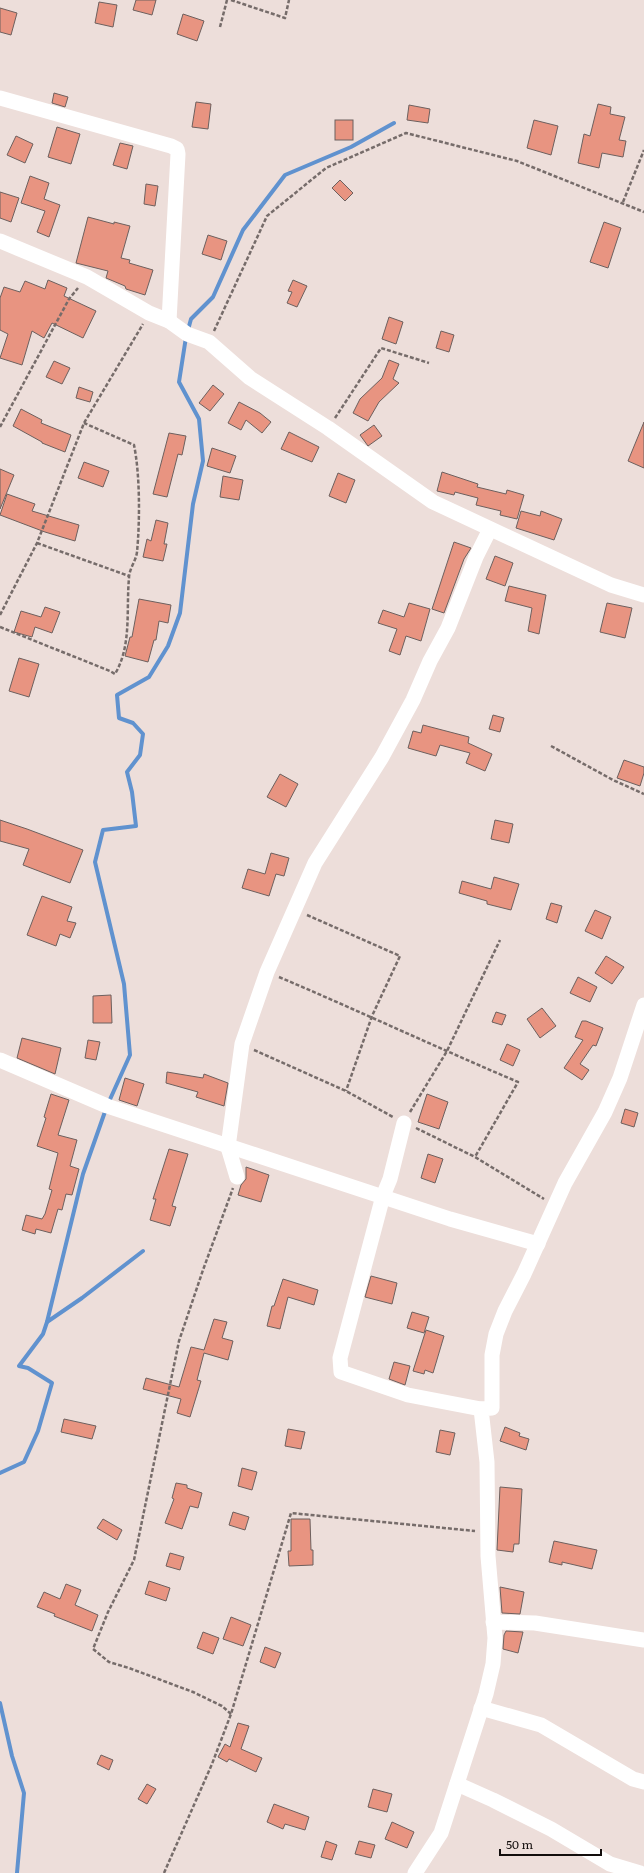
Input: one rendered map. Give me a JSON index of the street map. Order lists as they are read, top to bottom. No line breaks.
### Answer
{"scale_bar":"50 m"}
